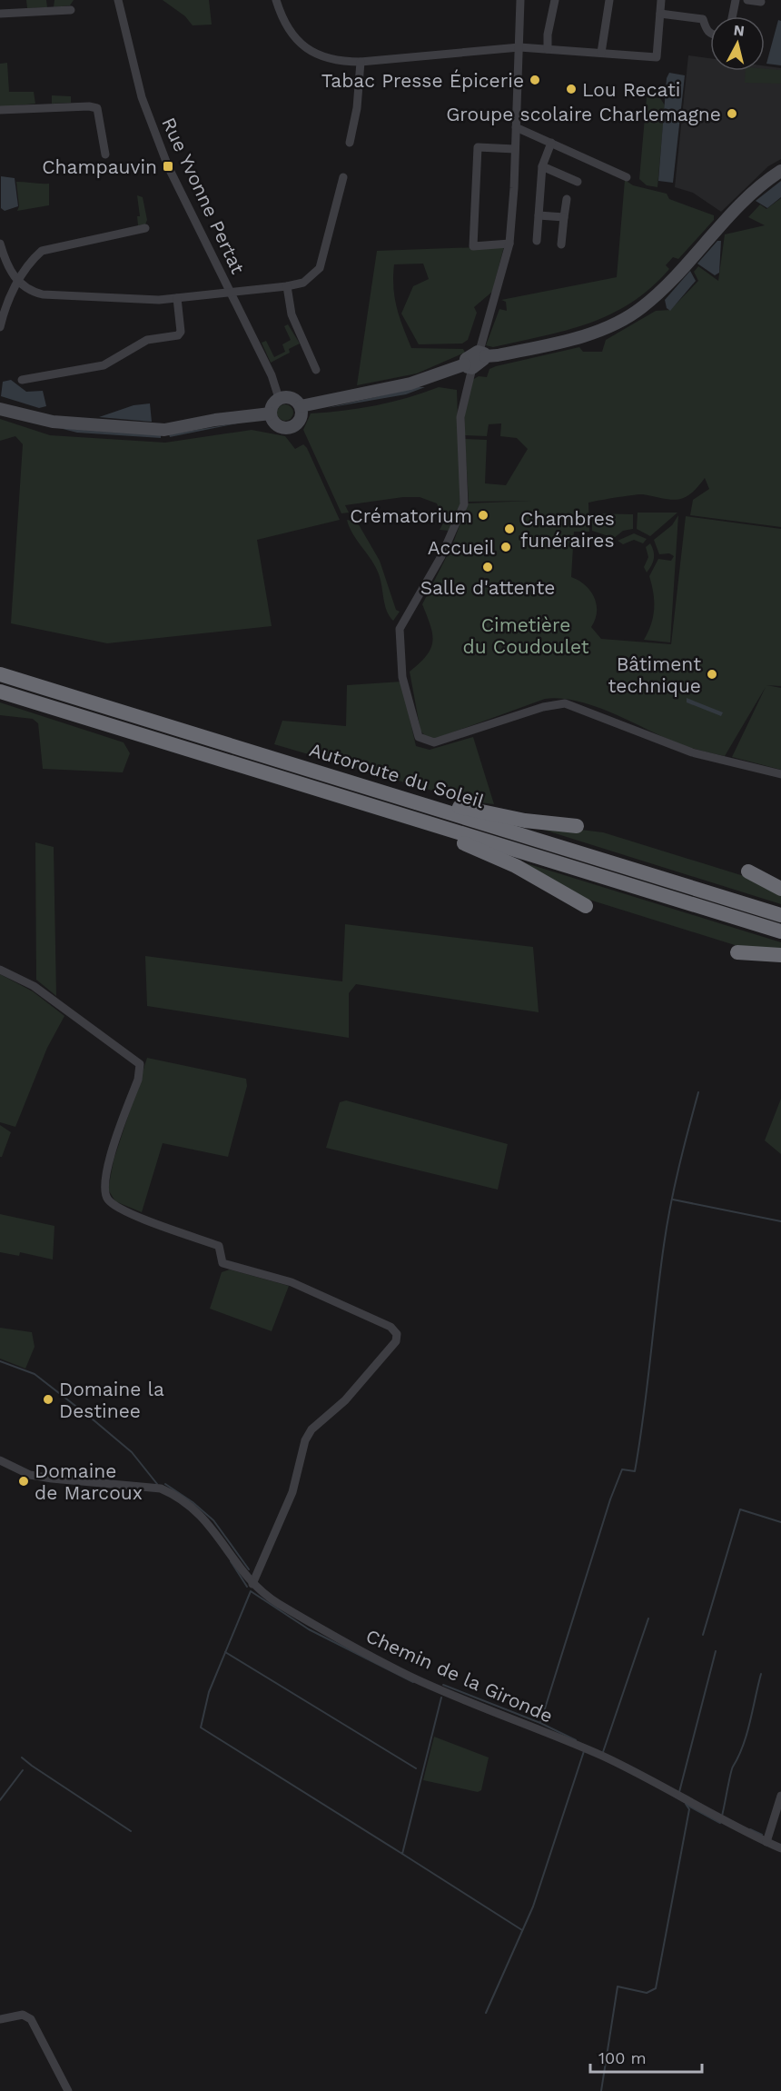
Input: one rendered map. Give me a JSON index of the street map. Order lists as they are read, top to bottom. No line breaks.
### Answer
{"streets":{"highway":["Autoroute du Soleil"],"street":["Rue Yvonne Pertat","Chemin de la Gironde"]},"parks":["Cimetière du Coudoulet"],"places":{"other":["Tabac Presse Épicerie","Lou Recati","Groupe scolaire Charlemagne","Crématorium","Chambres funéraires","Accueil","Salle d'attente","Bâtiment technique","Domaine la Destinee","Domaine de Marcoux"],"transit":["Champauvin"]},"scale_bar":"100 m","north":"top"}
